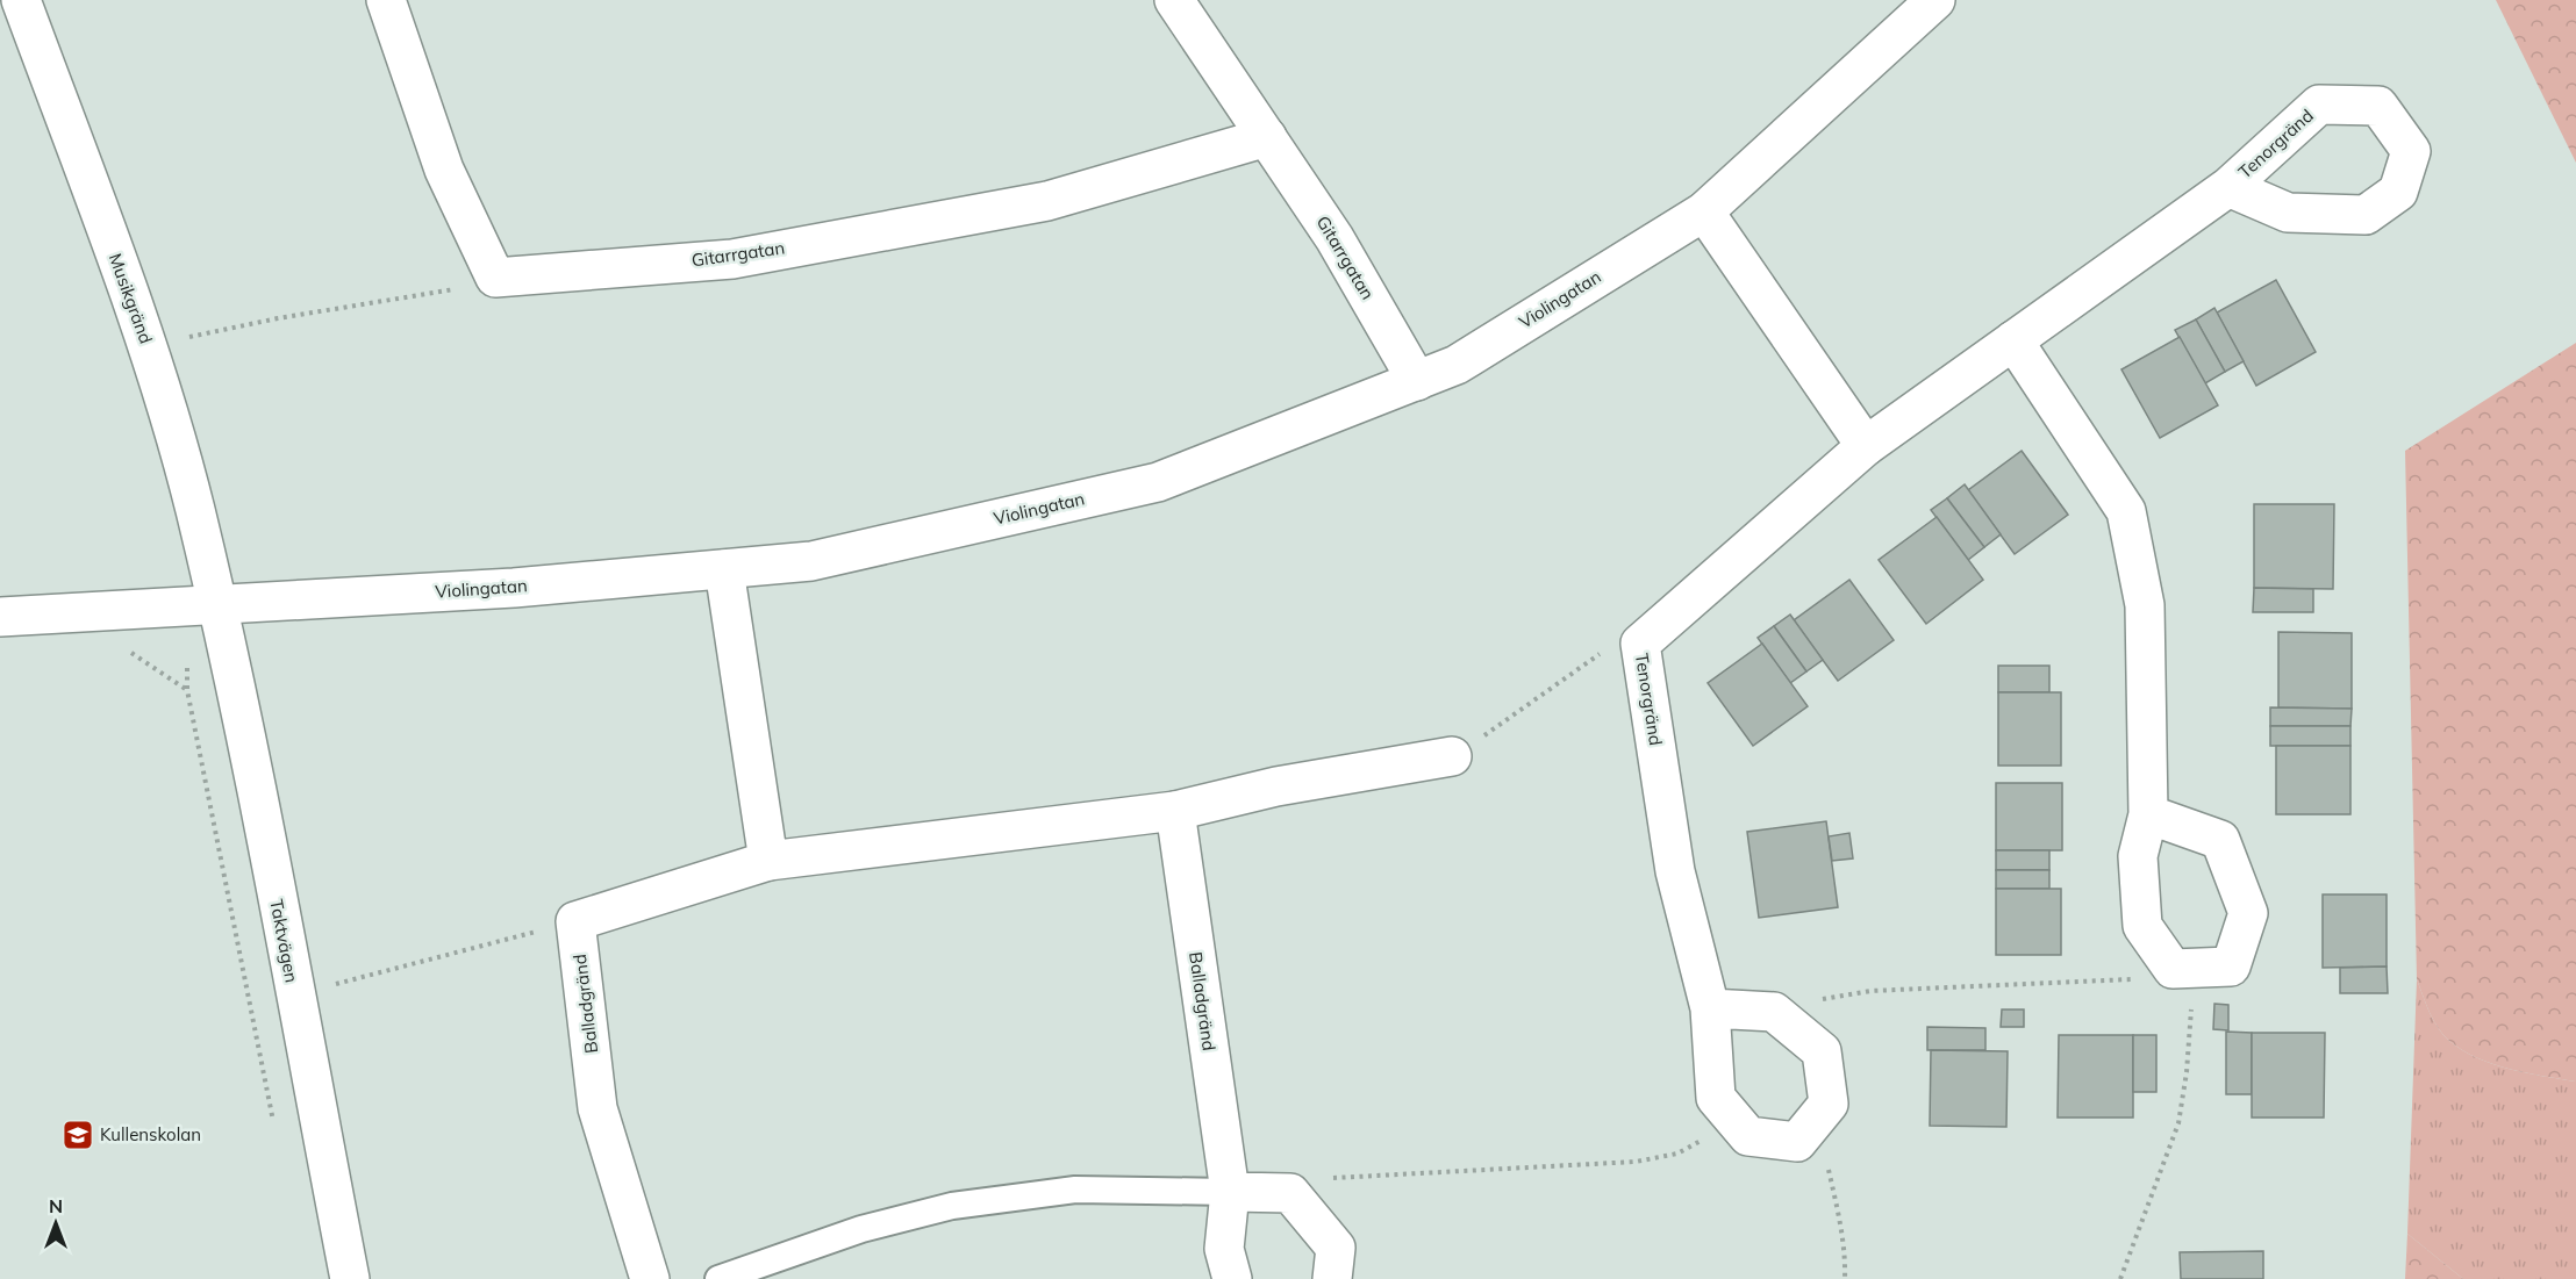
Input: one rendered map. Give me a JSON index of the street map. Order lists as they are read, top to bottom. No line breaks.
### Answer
{"streets":{"street":["Tenorgränd","Gitarrgatan","Musikgränd","Violingatan","Taktvägen","Balladgränd"]},"crossings":[["Gitarrgatan","Violingatan"],["Musikgränd","Violingatan"],["Musikgränd","Taktvägen"],["Violingatan","Taktvägen"]],"places":{"school or university":["Kullenskolan"]},"north":"top"}
